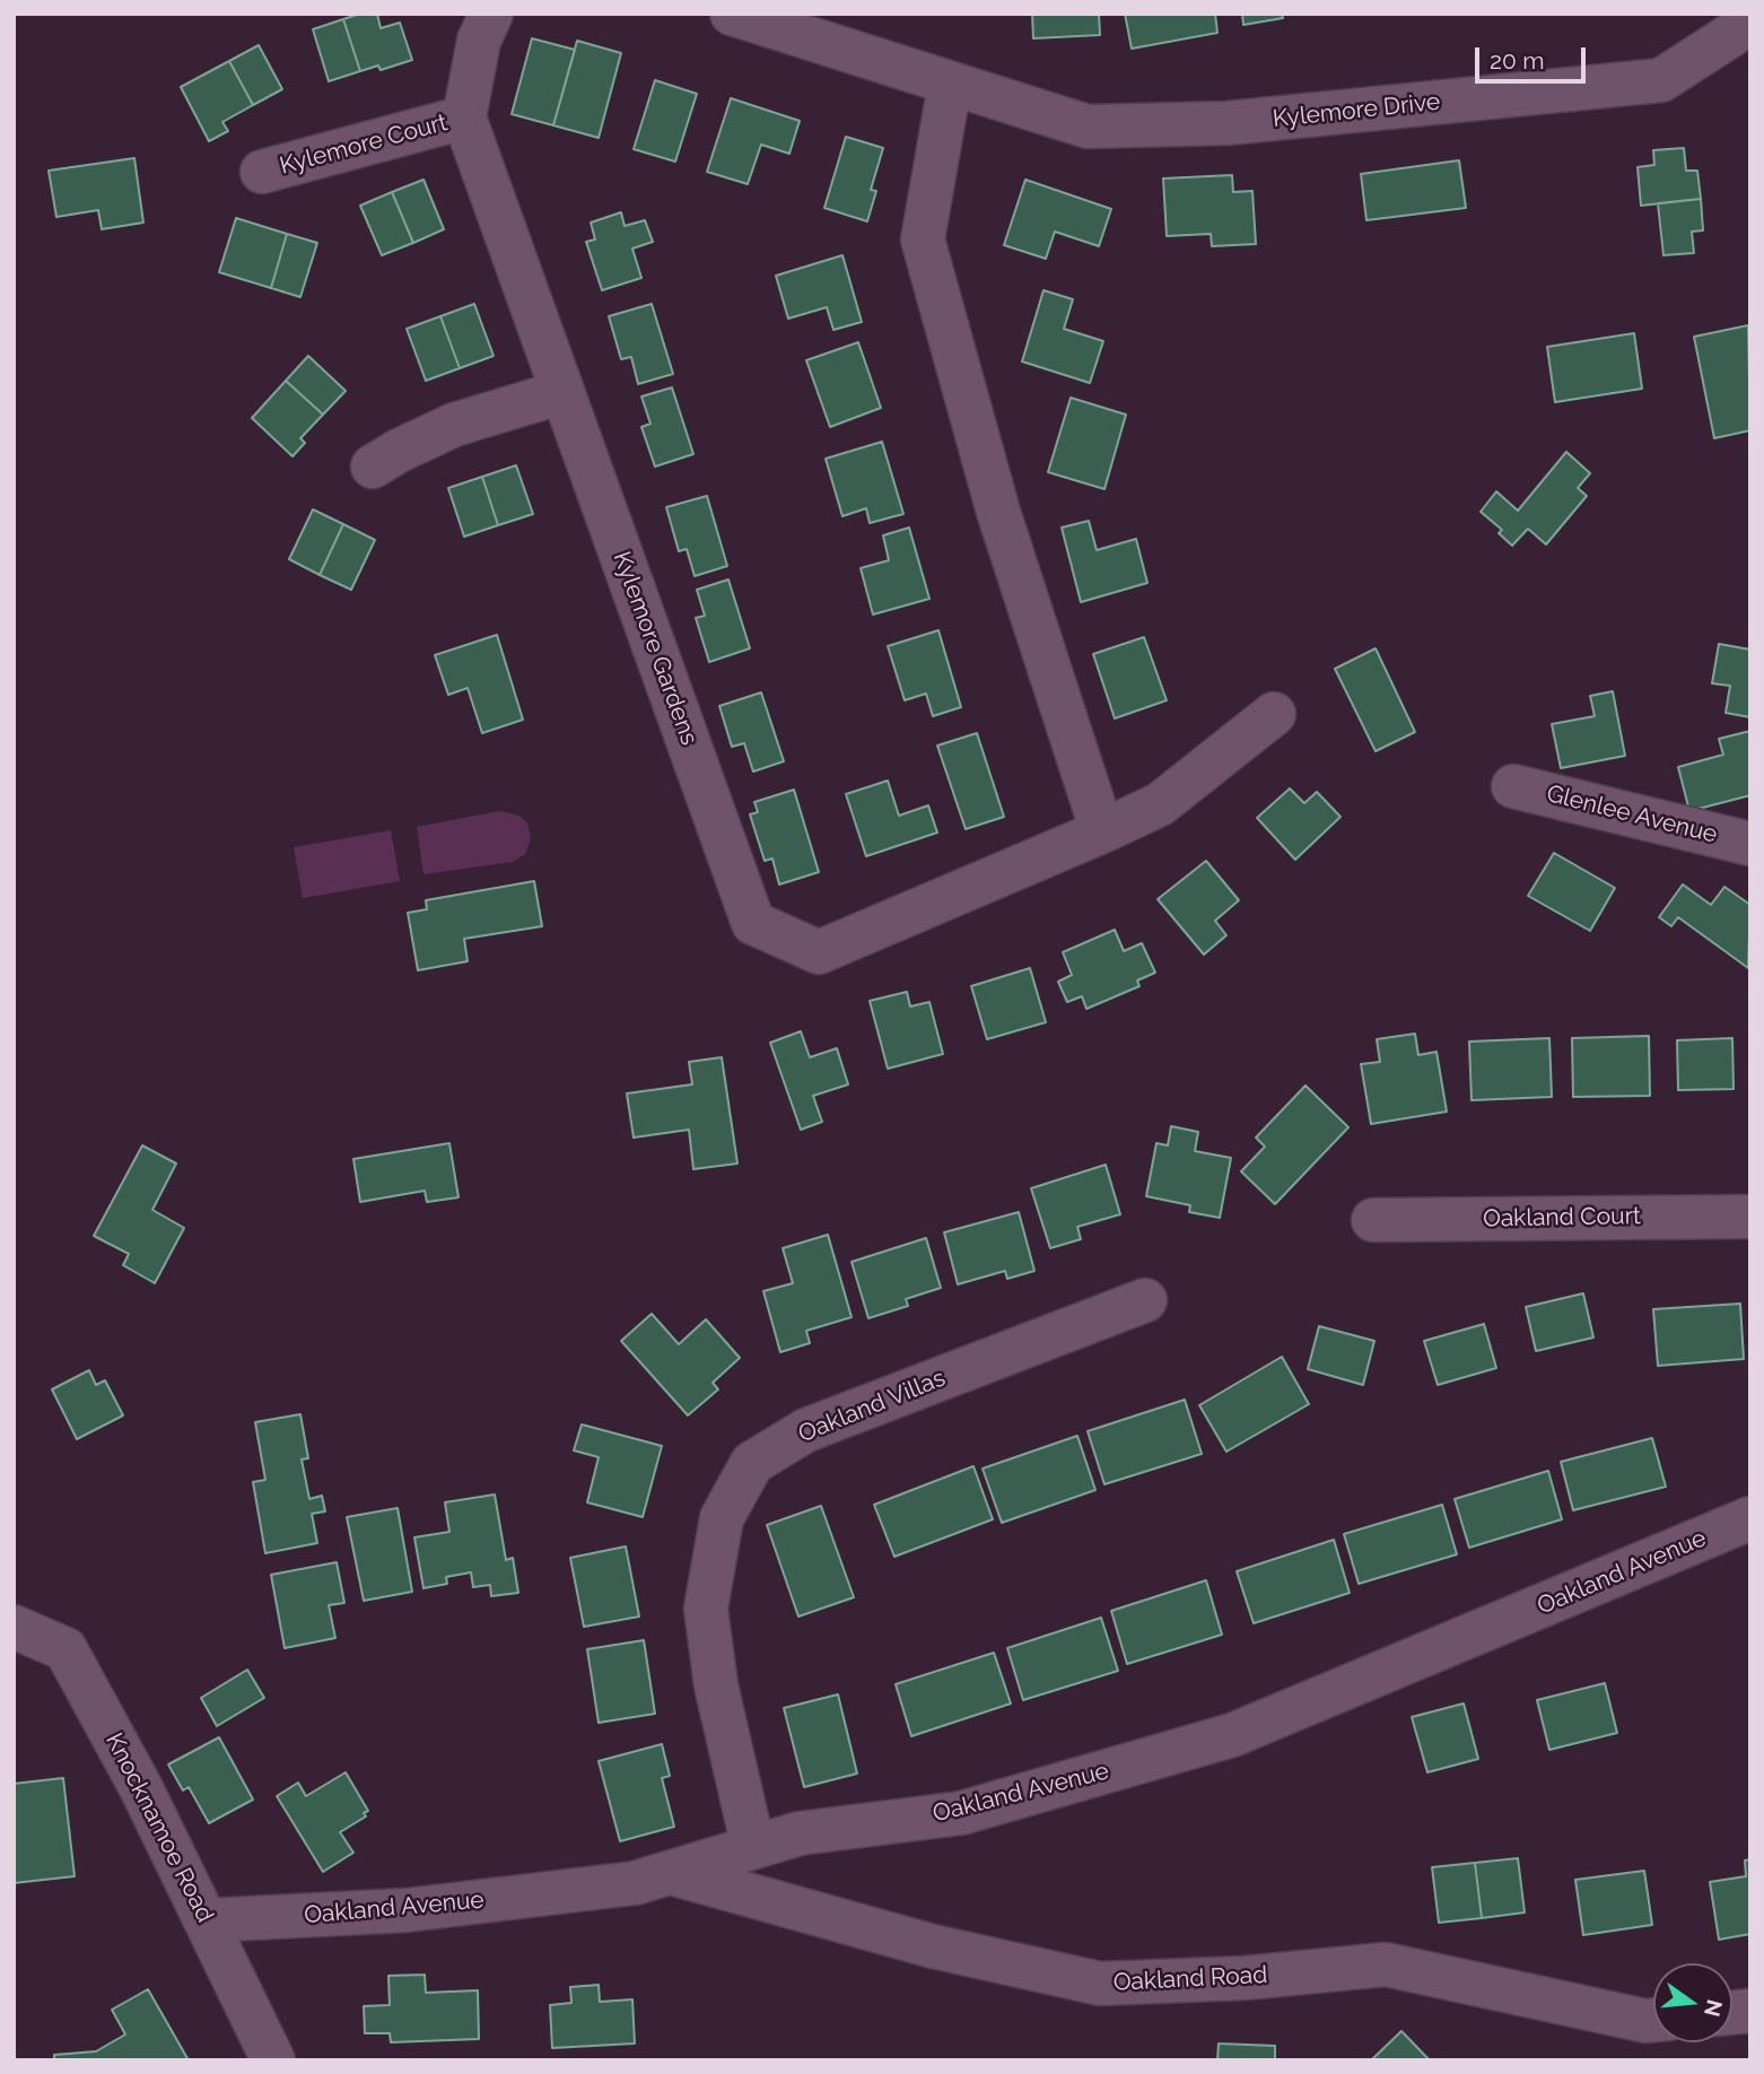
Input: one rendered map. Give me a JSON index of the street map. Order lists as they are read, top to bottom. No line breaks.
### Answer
{"streets":{"street":["Kylemore Drive","Kylemore Court","Kylemore Gardens","Glenlee Avenue","Oakland Court","Oakland Villas","Oakland Avenue","Knocknamoe Road","Oakland Road"]},"crossings":[["Kylemore Court","Kylemore Gardens"],["Oakland Villas","Oakland Avenue"],["Oakland Avenue","Knocknamoe Road"],["Oakland Avenue","Oakland Road"]],"scale_bar":"20 m","north":"right"}
